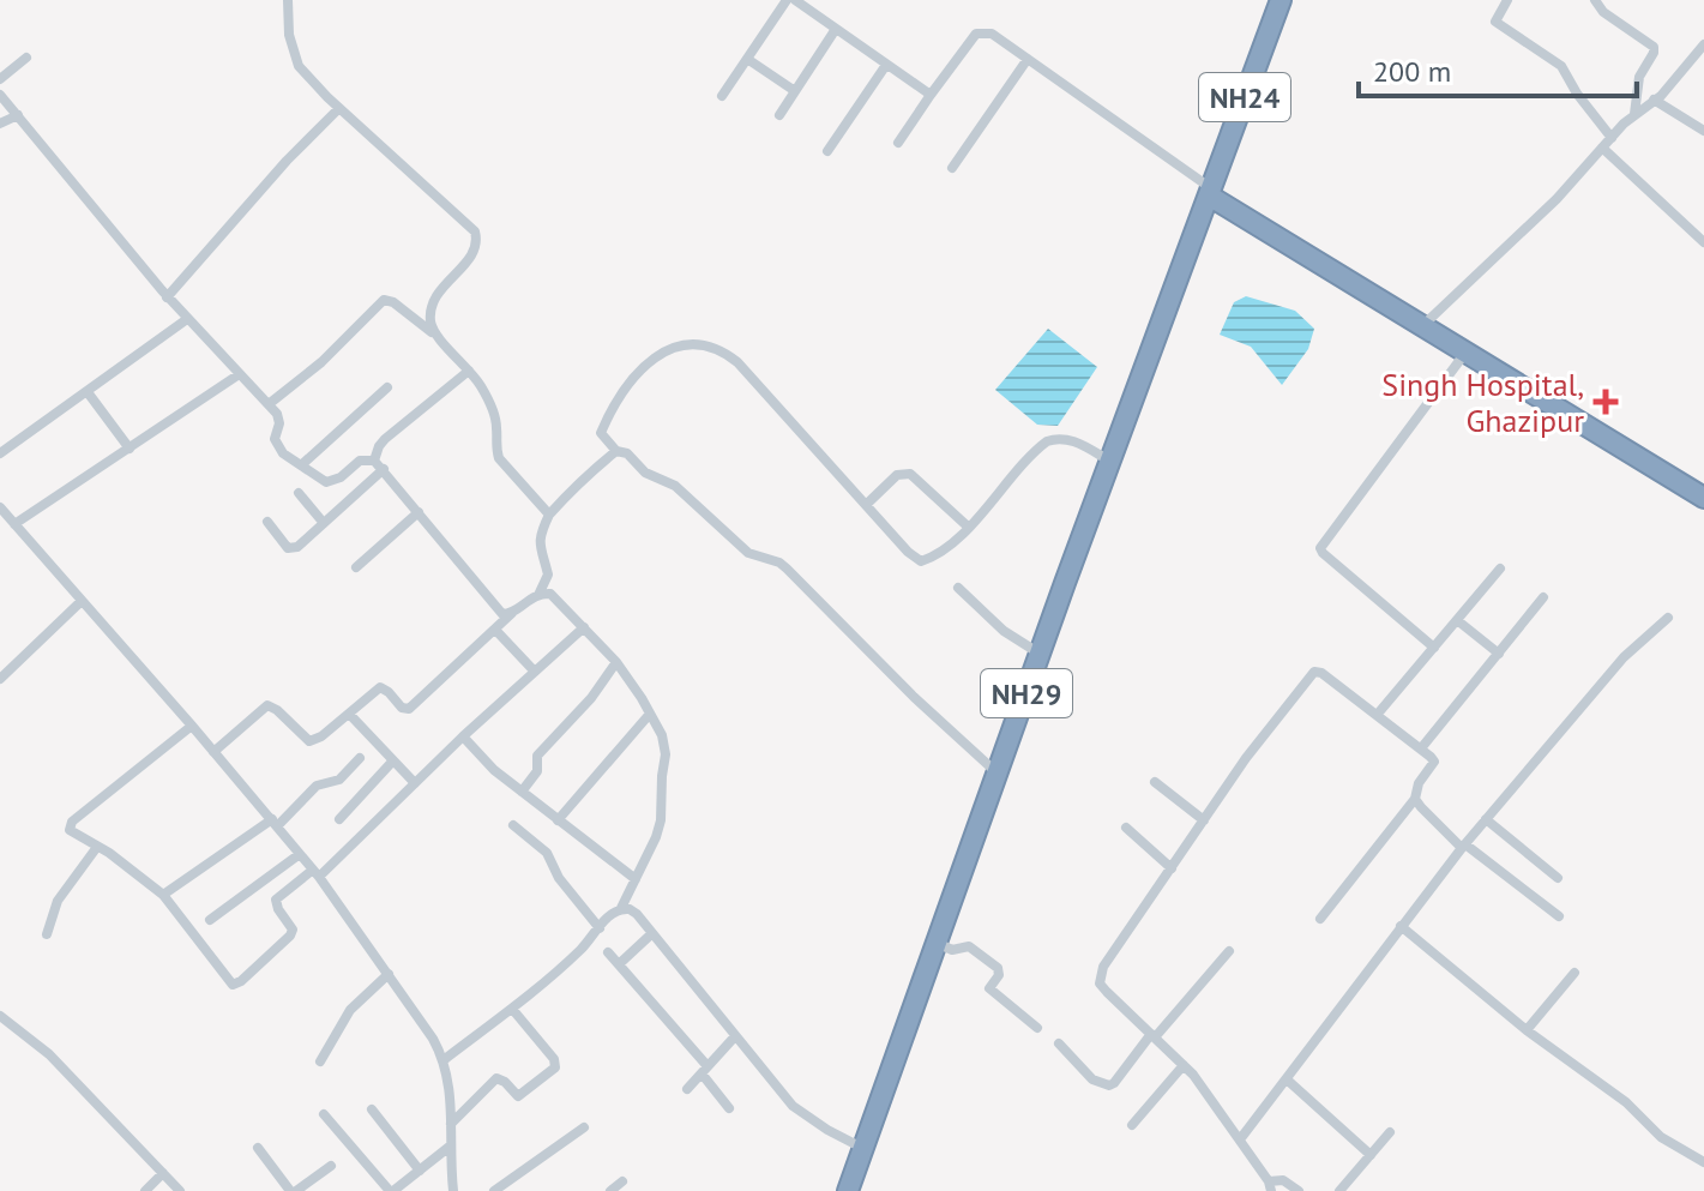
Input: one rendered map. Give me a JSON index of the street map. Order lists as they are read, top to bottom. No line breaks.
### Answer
{"streets":{"highway":["NH24","NH29"]},"crossings":[["NH24","NH29"]],"places":{"health":["Singh Hospital, Ghazipur"]},"scale_bar":"200 m"}
